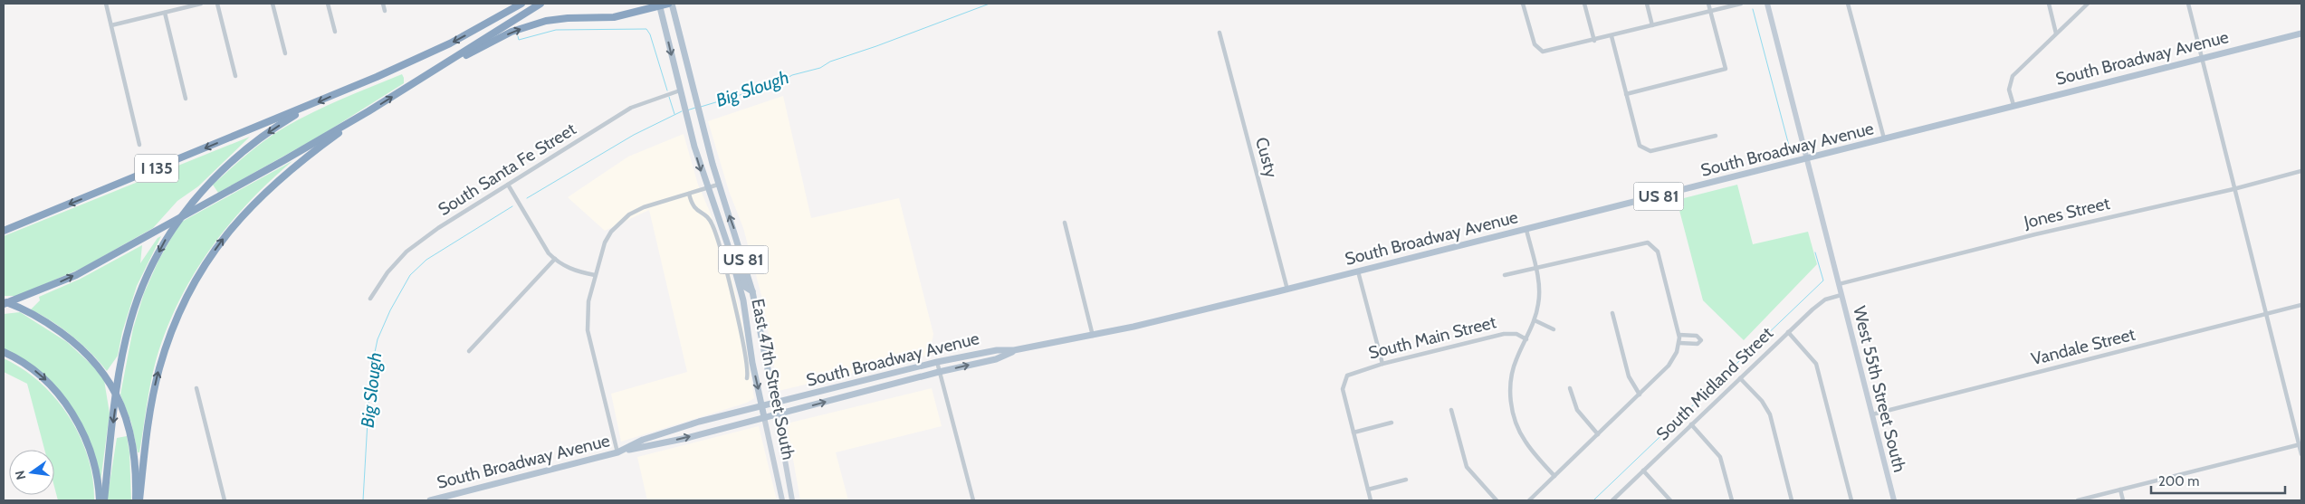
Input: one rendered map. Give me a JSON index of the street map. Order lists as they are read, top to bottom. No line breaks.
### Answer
{"streets":{"highway":["I 135","US 81"],"main road":["South Broadway Avenue","East 47th Street South"],"street":["Custy","South Santa Fe Street","Jones Street","South Main Street","Vandale Street","South Midland Street","West 55th Street South"]},"crossings":[["South Broadway Avenue","Custy"],["South Broadway Avenue","East 47th Street South"],["South Broadway Avenue","West 55th Street South"],["South Santa Fe Street","East 47th Street South"],["US 81","East 47th Street South"],["Jones Street","West 55th Street South"],["Vandale Street","West 55th Street South"],["South Midland Street","West 55th Street South"]],"water":["Big Slough"],"scale_bar":"200 m","north":"left"}
